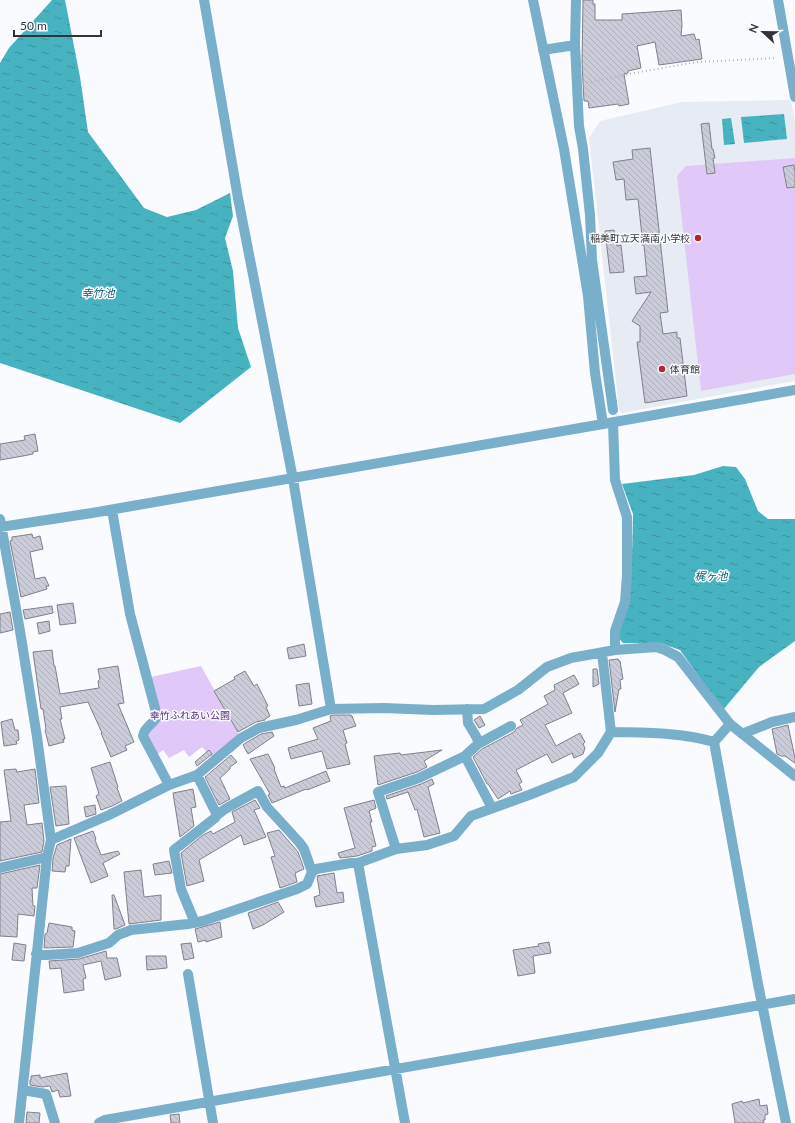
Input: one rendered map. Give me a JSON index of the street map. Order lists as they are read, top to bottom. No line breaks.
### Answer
{"water":["幸竹池","梶ヶ池"],"parks":["幸竹ふれあい公園"],"places":["稲美町立天満南小学校","体育館"],"scale_bar":"50 m","north":"left"}
